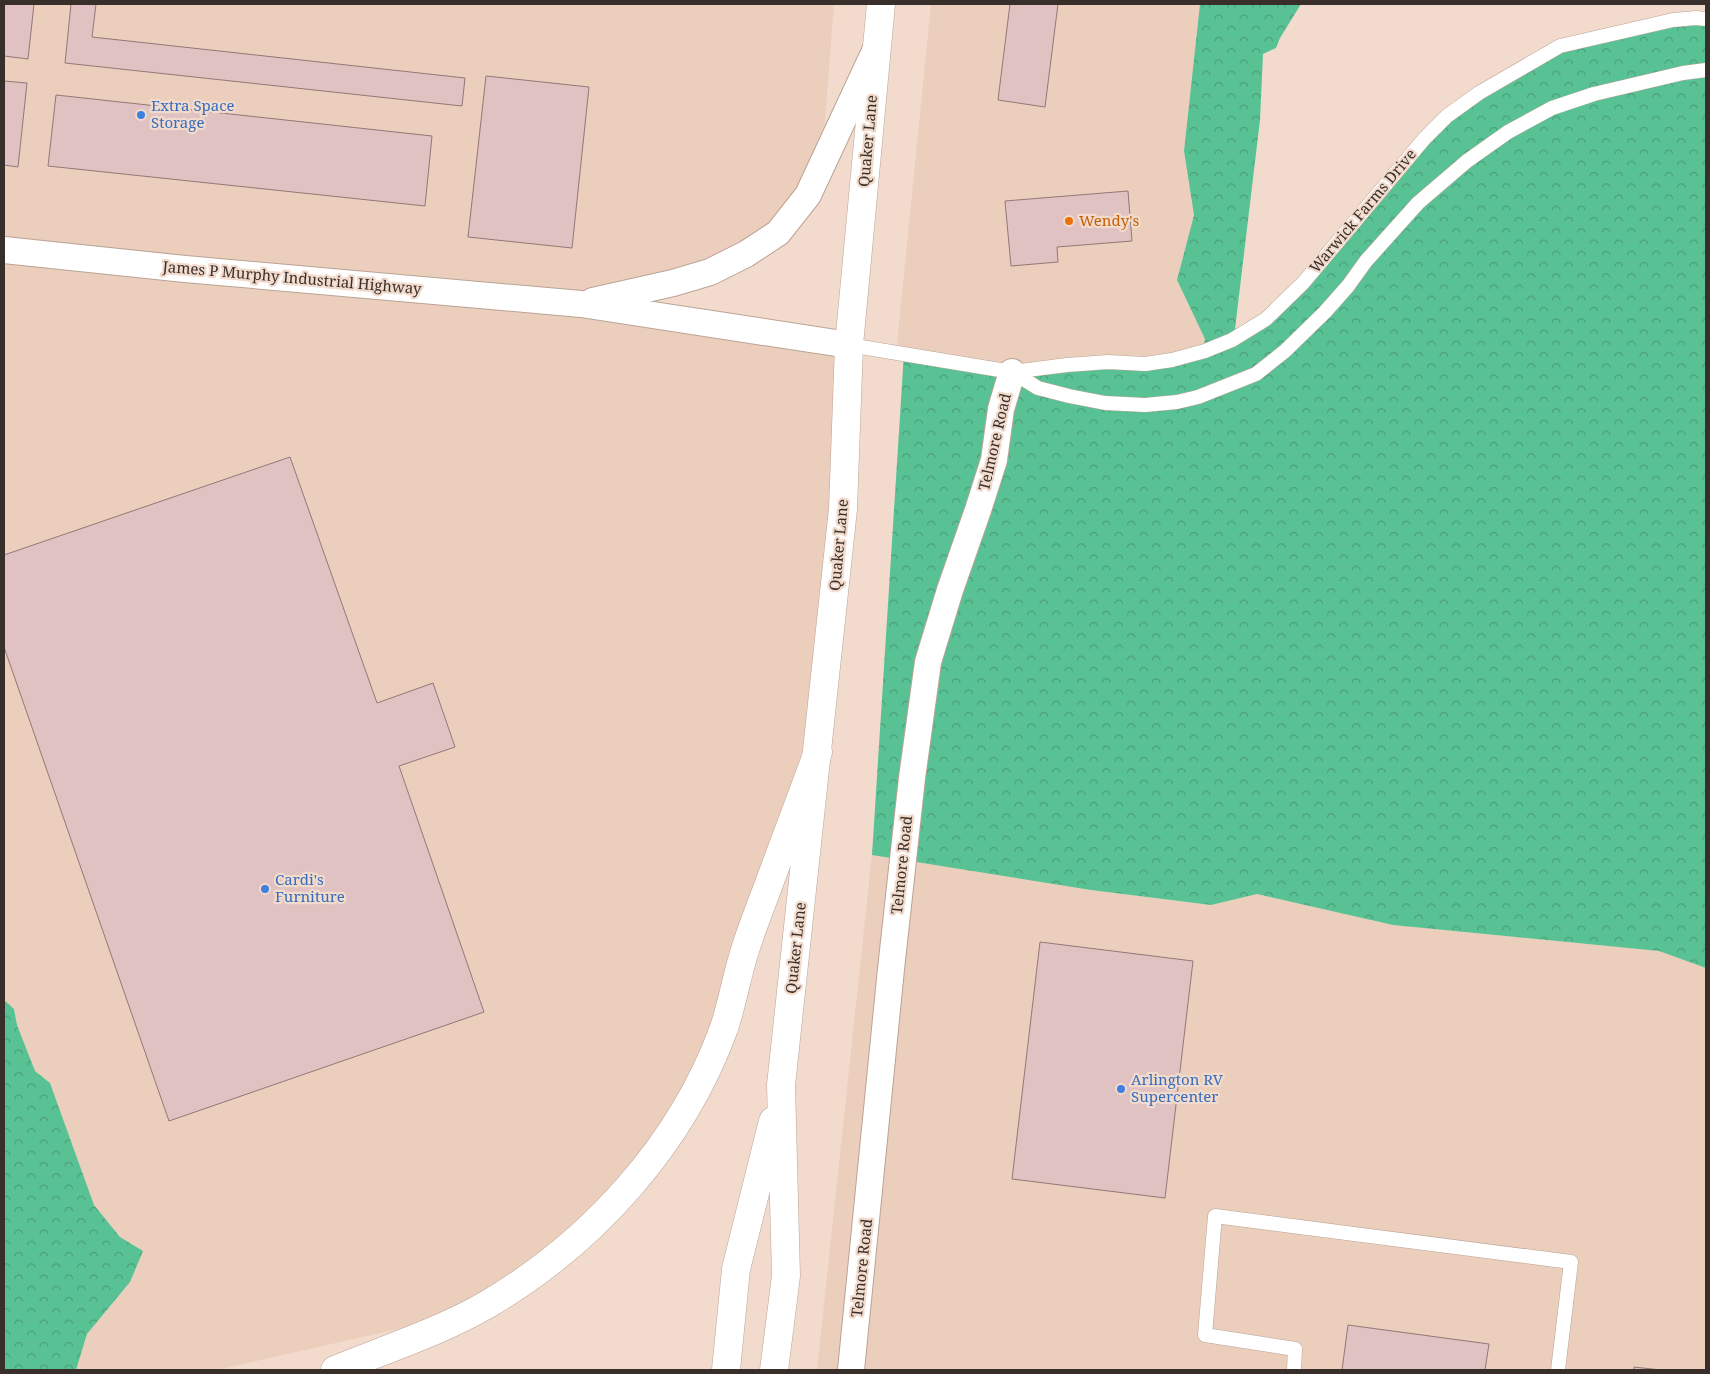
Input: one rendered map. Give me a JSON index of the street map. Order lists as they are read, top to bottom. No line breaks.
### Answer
{"streets":{"main road":["Quaker Lane"],"street":["James P Murphy Industrial Highway","Telmore Road"],"lane":["Warwick Farms Drive"]},"crossings":[["Quaker Lane","Warwick Farms Drive"],["Quaker Lane","James P Murphy Industrial Highway"],["Warwick Farms Drive","James P Murphy Industrial Highway"],["Warwick Farms Drive","Telmore Road"]],"places":["Extra Space Storage","Wendy's","Cardi's Furniture","Arlington RV Supercenter"]}
